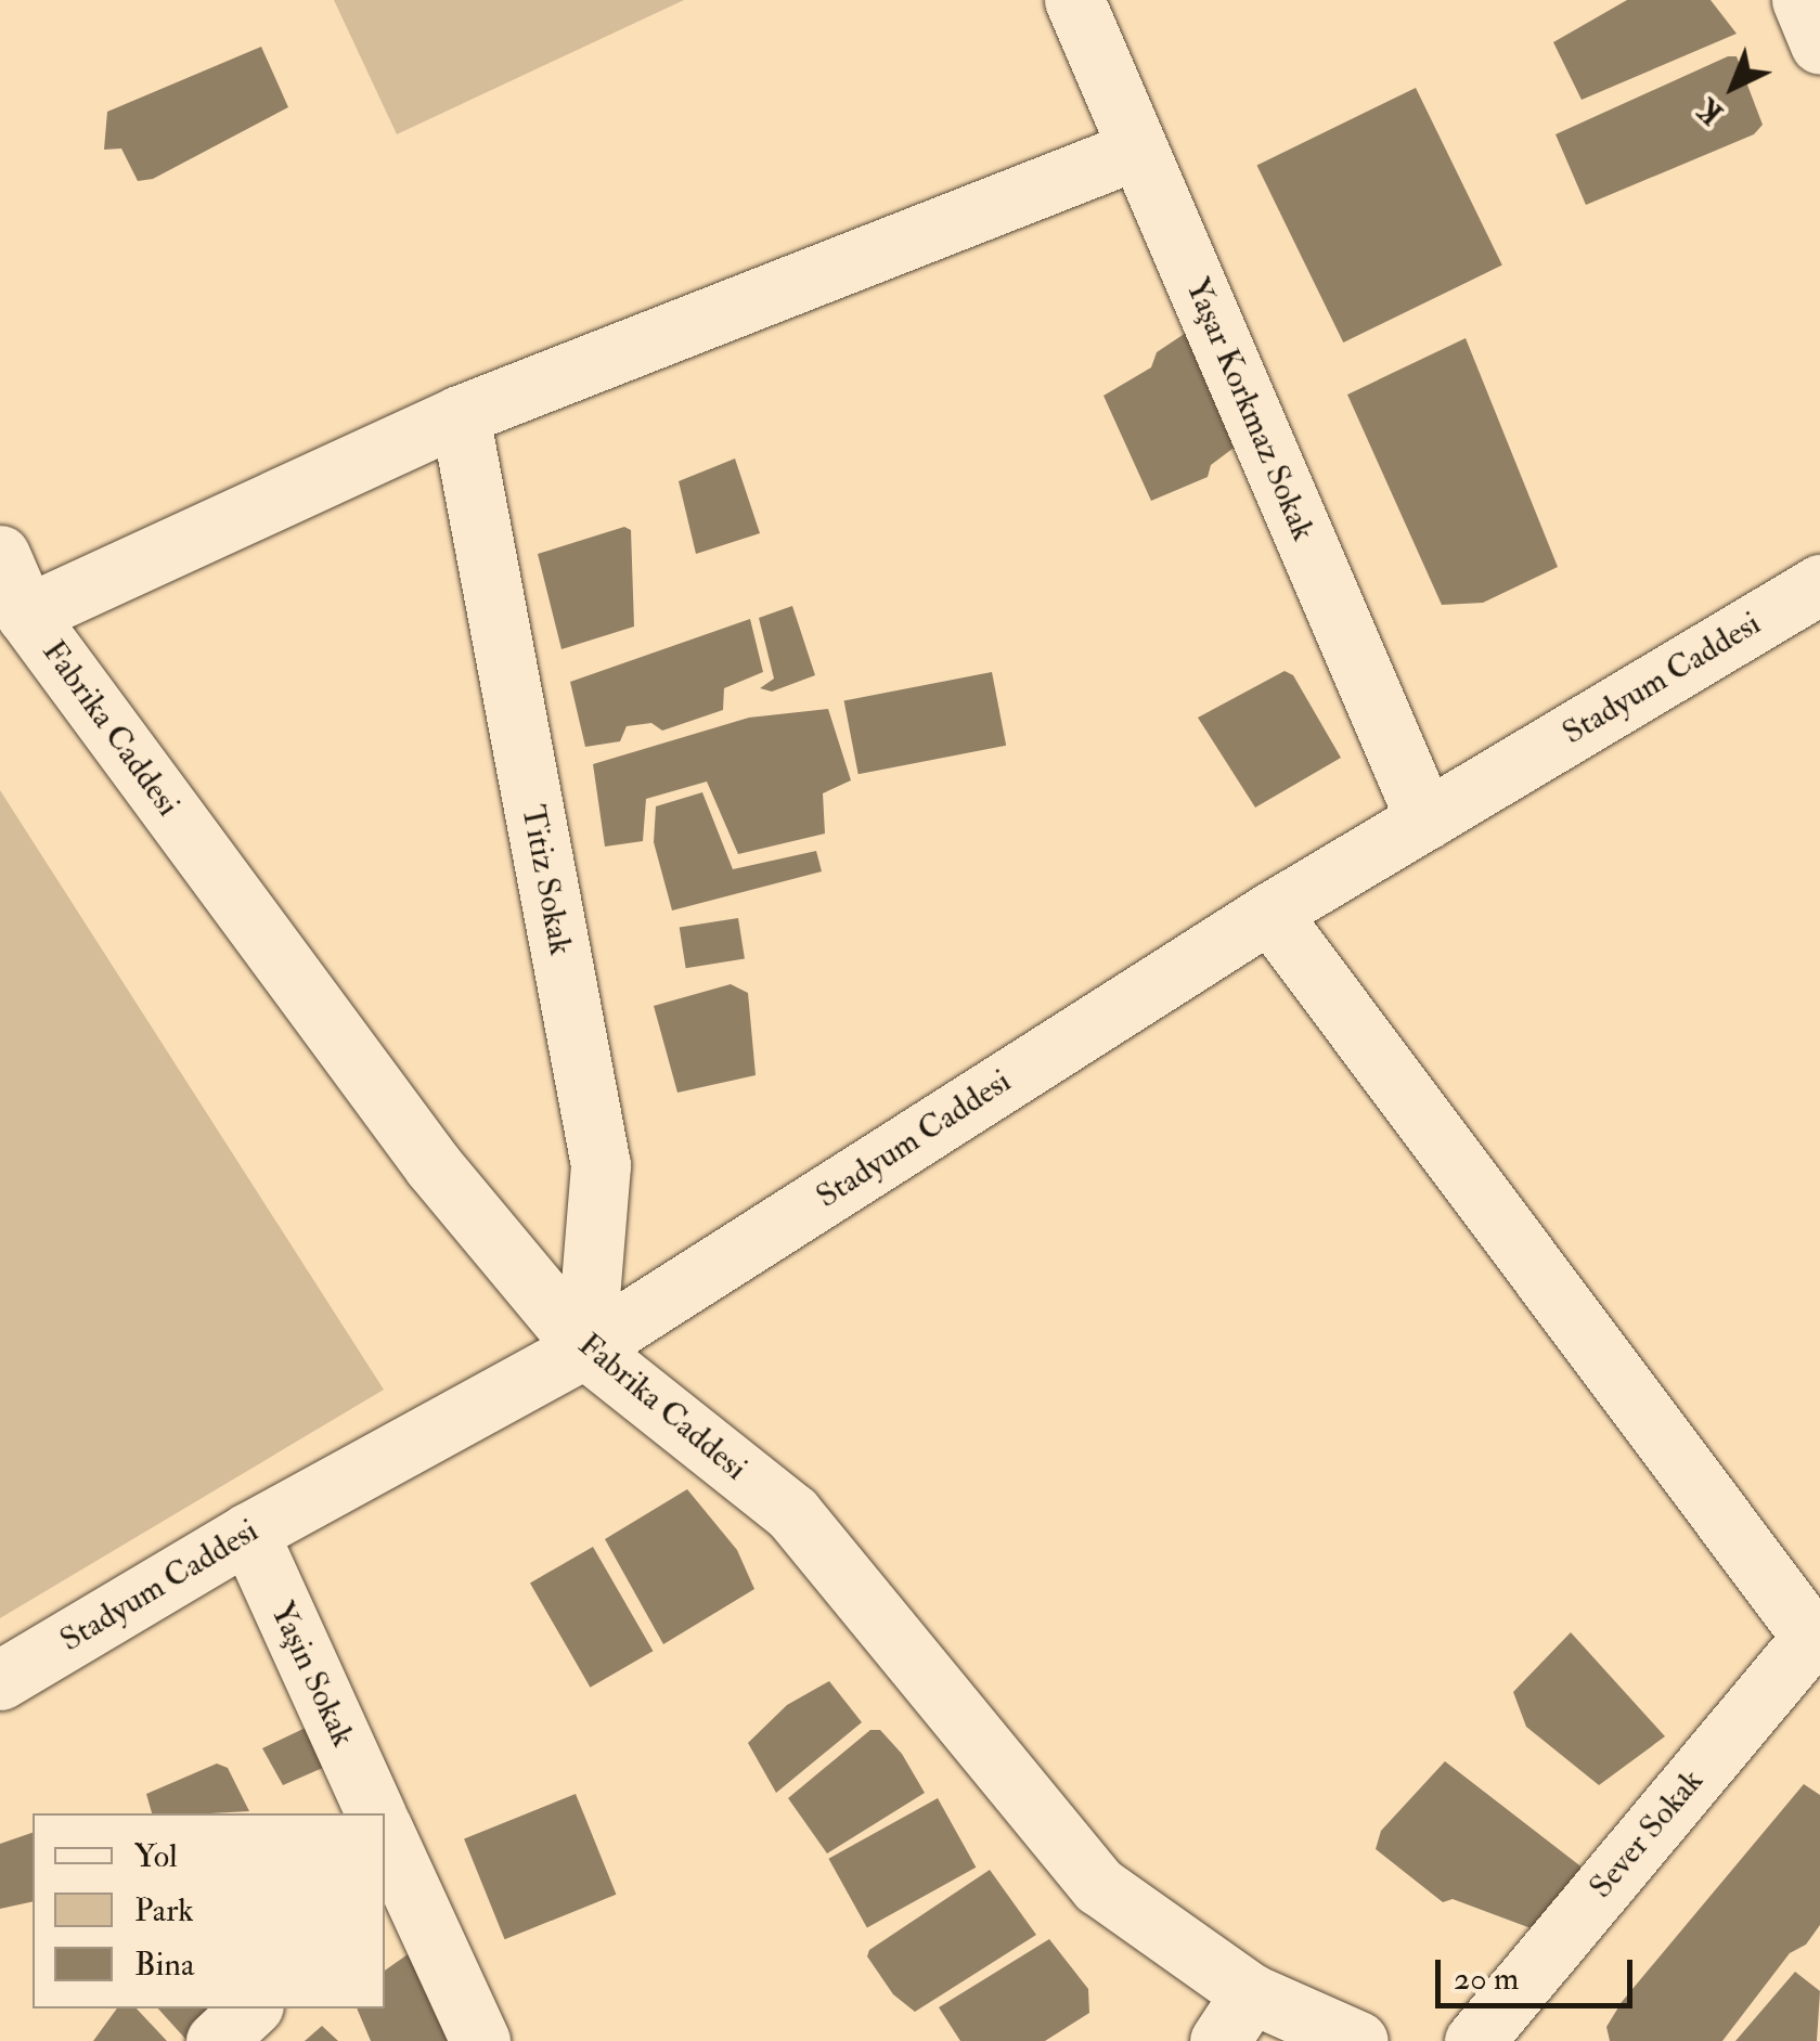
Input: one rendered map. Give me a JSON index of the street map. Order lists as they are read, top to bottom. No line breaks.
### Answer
{"streets":{"street":["Yaşar Korkmaz Sokak","Stadyum Caddesi","Fabrika Caddesi","Titiz Sokak","Yaşin Sokak","Sever Sokak"]},"crossings":[["Yaşar Korkmaz Sokak","Stadyum Caddesi"],["Stadyum Caddesi","Fabrika Caddesi"],["Stadyum Caddesi","Titiz Sokak"],["Stadyum Caddesi","Yaşin Sokak"],["Fabrika Caddesi","Titiz Sokak"]],"legend":["Yol","Park","Bina"],"scale_bar":"20 m","north":"bottom left"}
